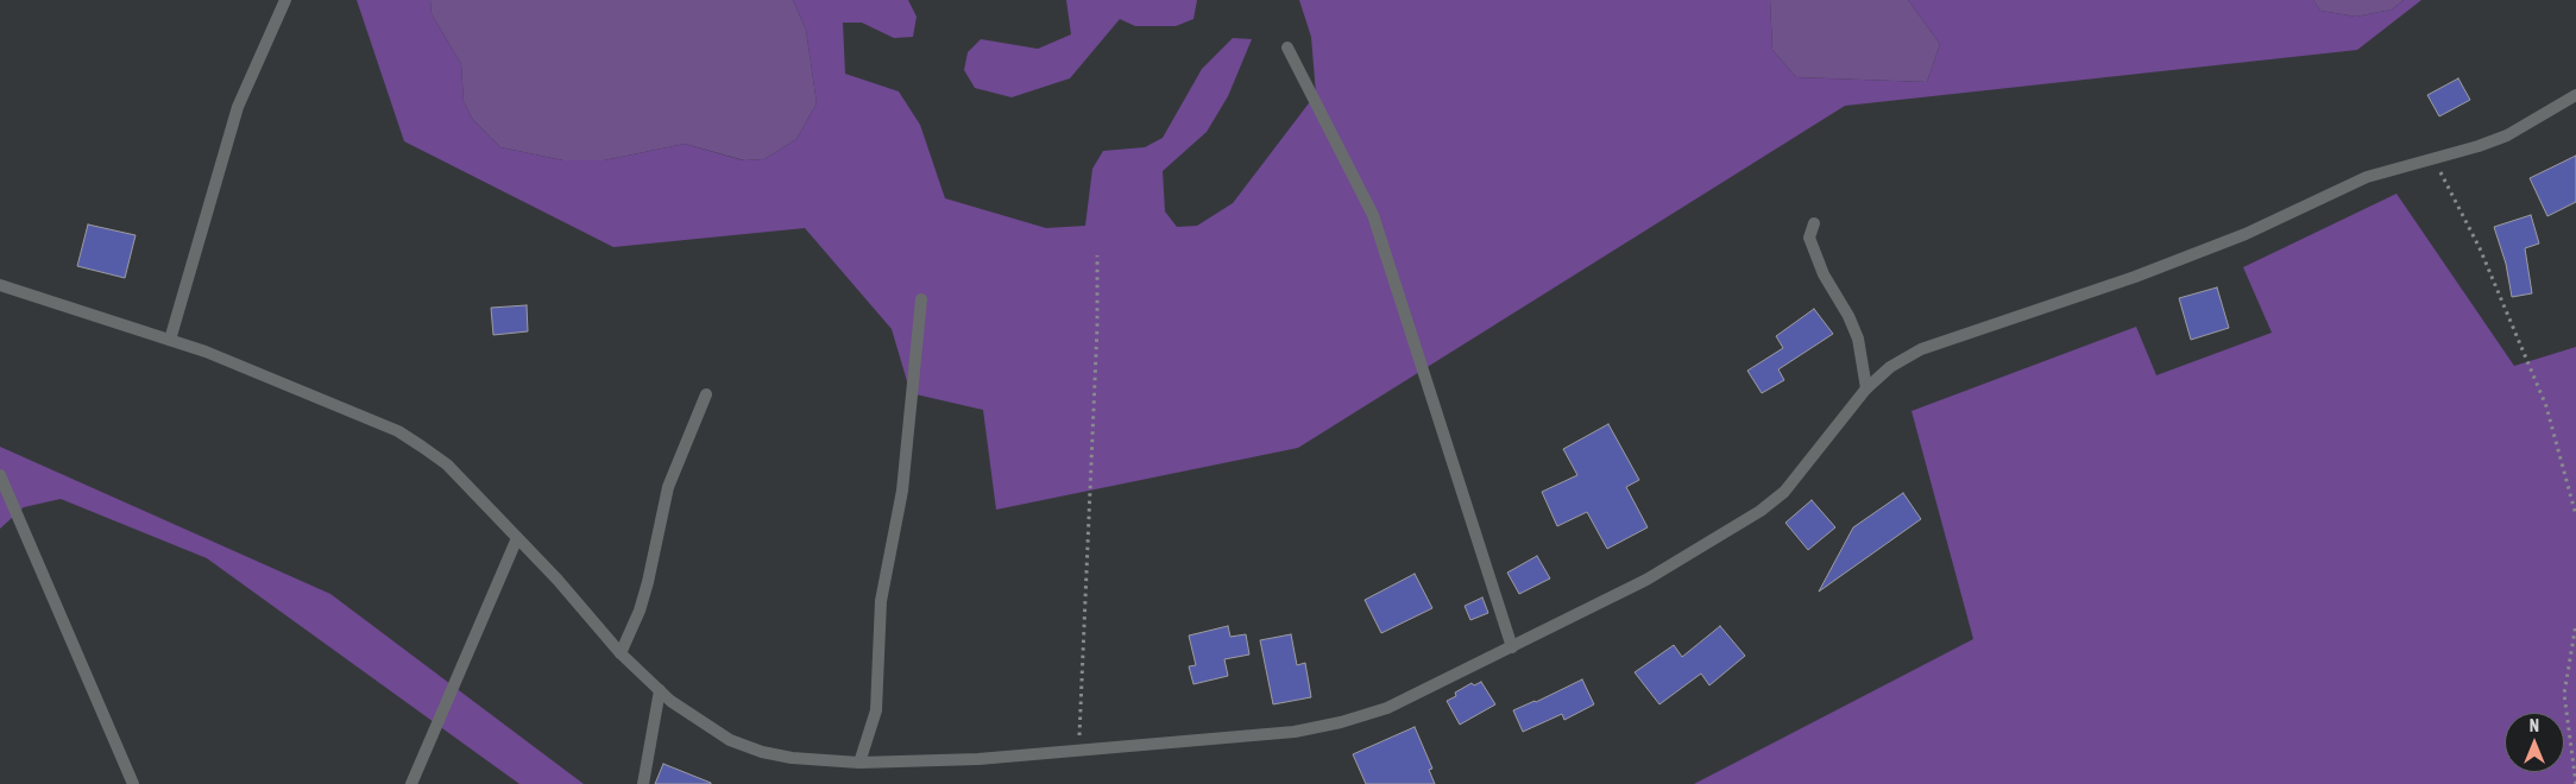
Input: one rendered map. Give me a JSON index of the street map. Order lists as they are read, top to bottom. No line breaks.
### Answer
{"north":"top"}
